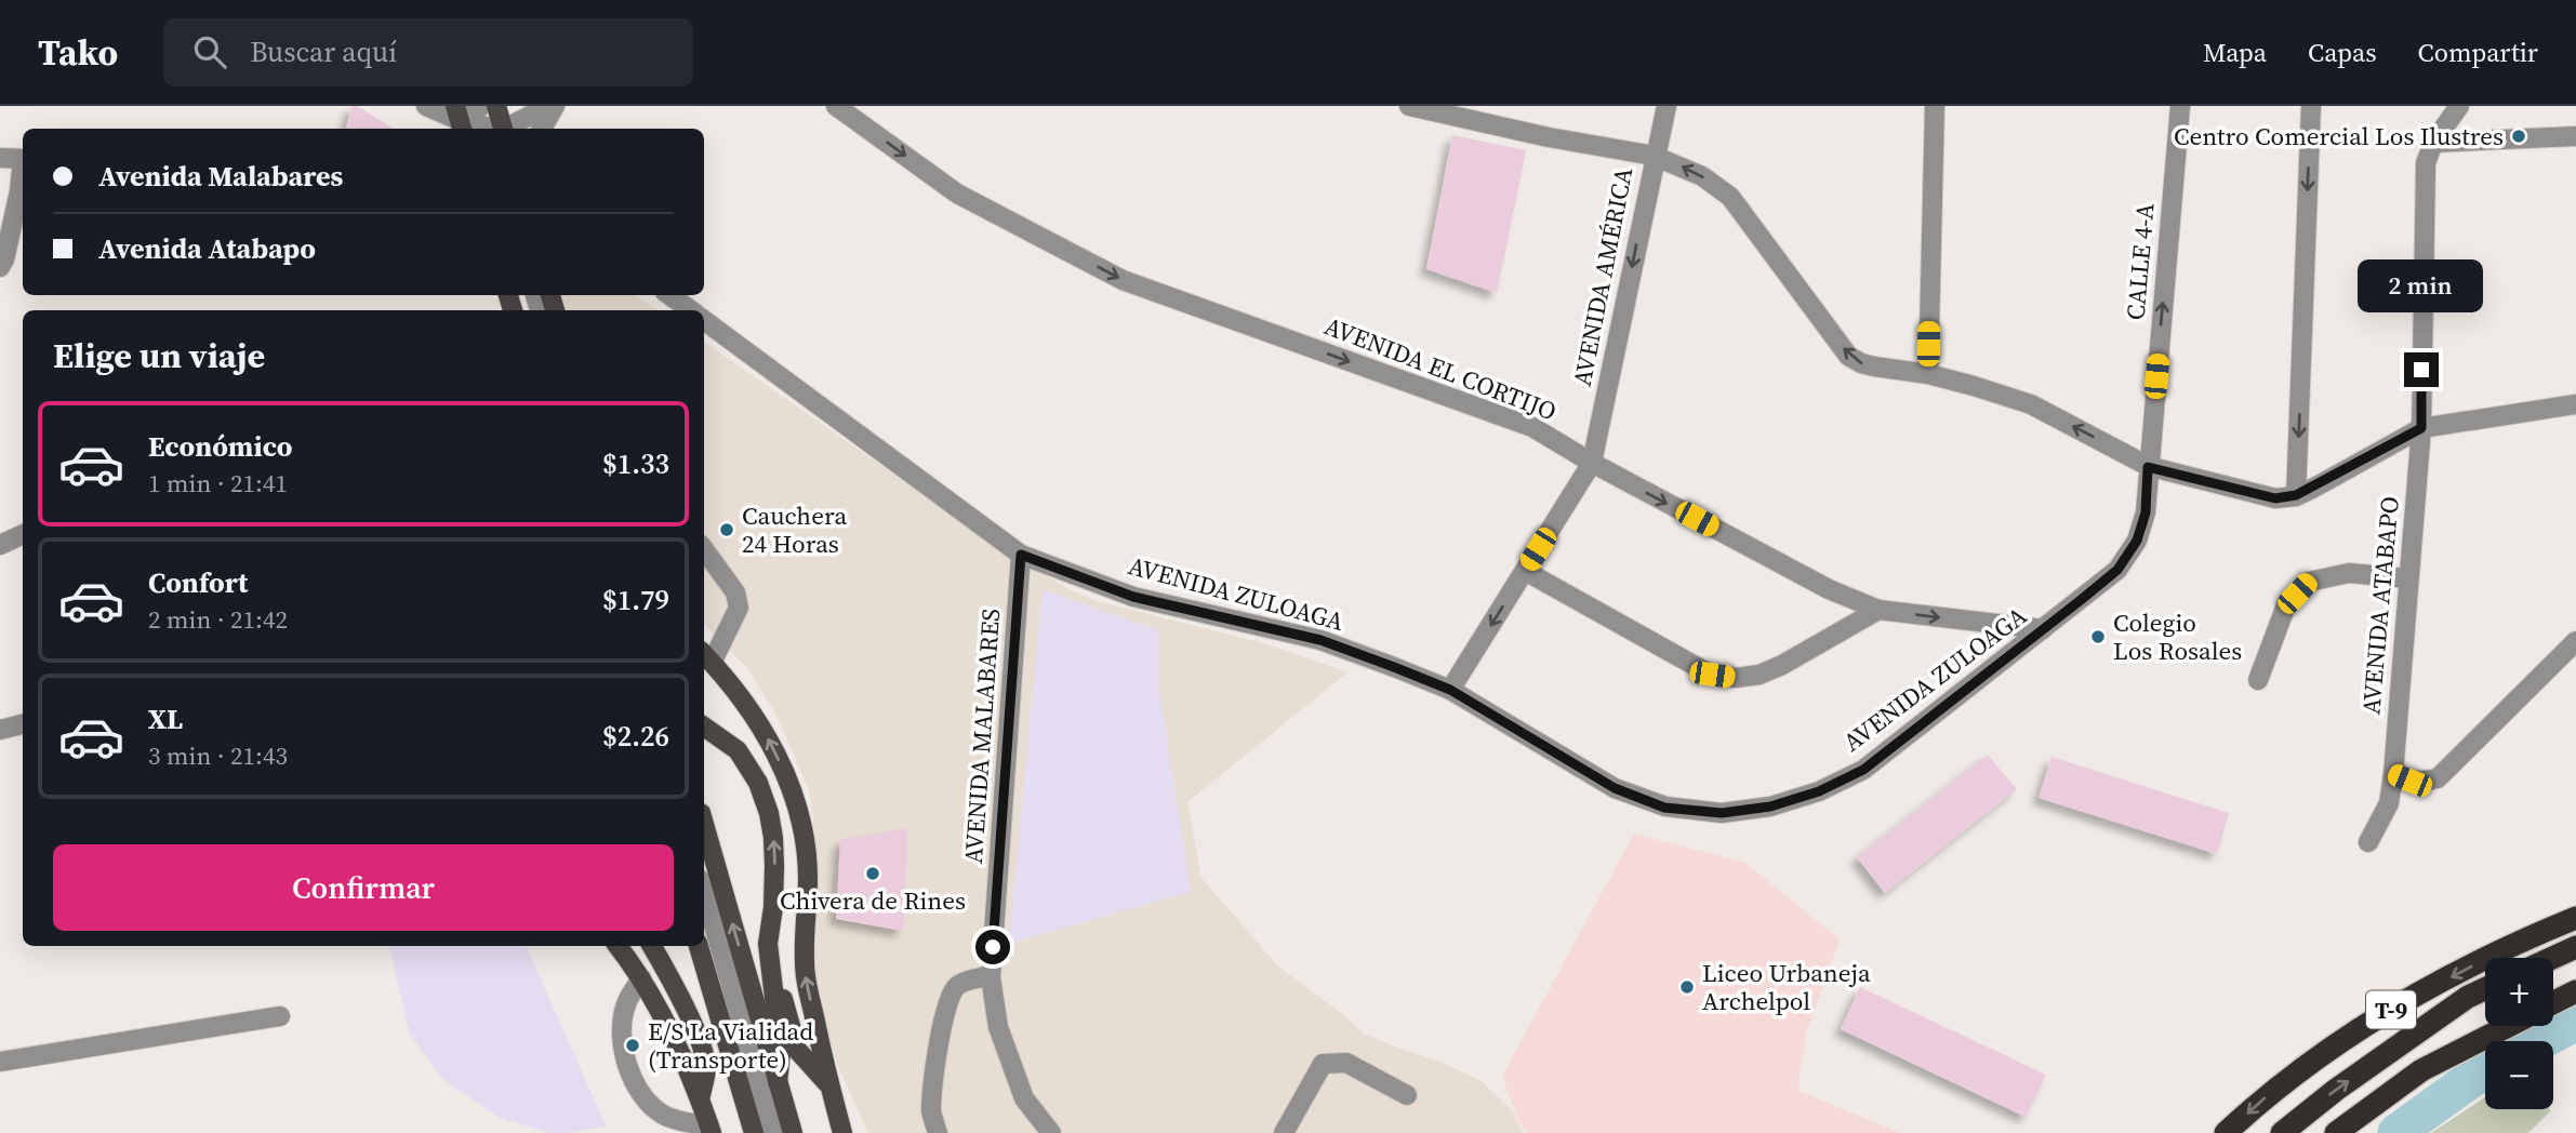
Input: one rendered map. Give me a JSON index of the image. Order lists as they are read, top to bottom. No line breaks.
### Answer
{"streets":{"highway":["T-9"],"street":["CALLE 4-A","AVENIDA AMÉRICA","AVENIDA EL CORTIJO","AVENIDA ZULOAGA","AVENIDA ATABAPO","AVENIDA MALABARES"]},"crossings":[["CALLE 4-A","AVENIDA ZULOAGA"],["AVENIDA AMÉRICA","AVENIDA EL CORTIJO"],["AVENIDA AMÉRICA","AVENIDA ZULOAGA"],["AVENIDA EL CORTIJO","AVENIDA ZULOAGA"],["AVENIDA ZULOAGA","AVENIDA MALABARES"]],"one_way":["AVENIDA AMÉRICA","AVENIDA EL CORTIJO"],"places":["Centro Comercial Los Ilustres","Cauchera 24 Horas","Colegio Los Rosales","Chivera de Rines","Liceo Urbaneja Archelpol","E/S La Vialidad (Transporte)"],"page":{"header":"Tako","search":"Buscar aquí","nav":["Mapa","Capas","Compartir"],"banner":["Avenida Malabares","Avenida Atabapo"],"bubble":"2 min","heading":"Elige un viaje","list":[{"name":"Económico","note":"1 min · 21:41","value":"$1.33"},{"name":"Confort","note":"2 min · 21:42","value":"$1.79"},{"name":"XL","note":"3 min · 21:43","value":"$2.26"}],"buttons":"Confirmar","map_buttons":["+","−"]}}
